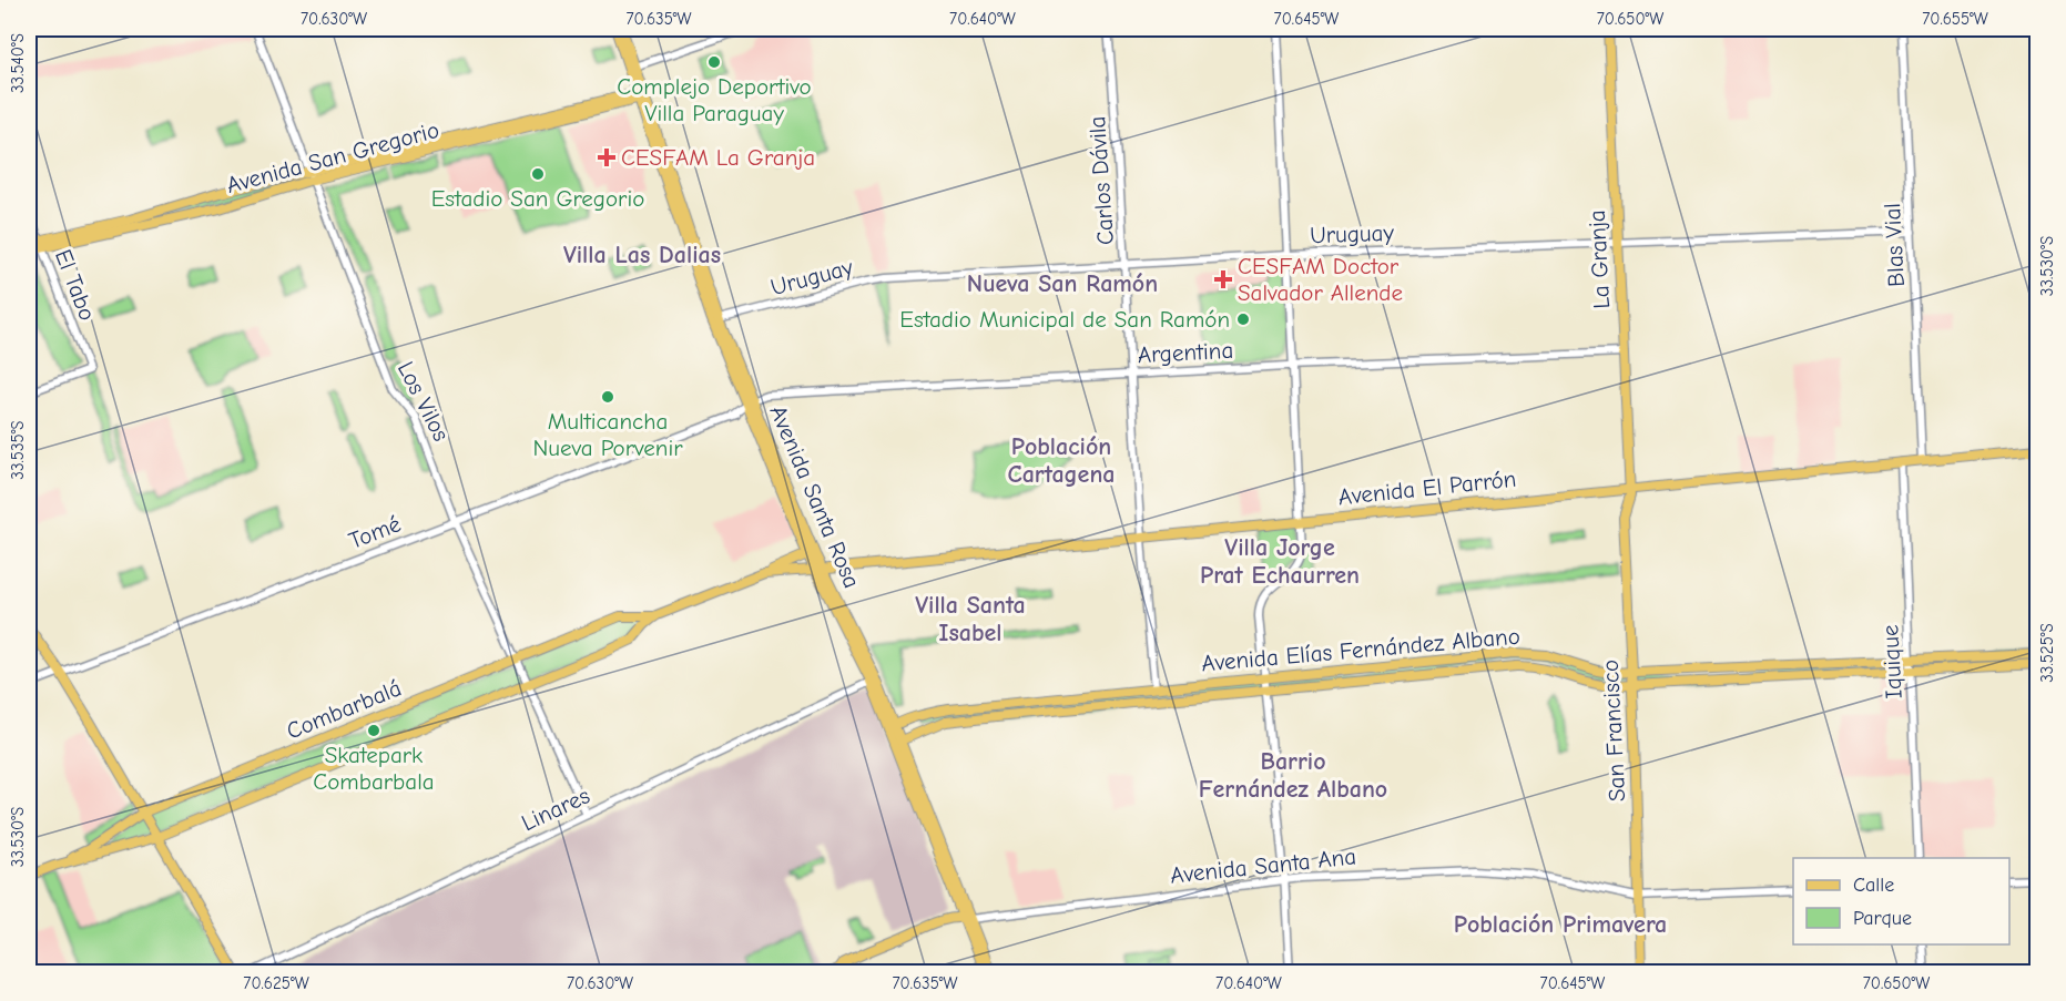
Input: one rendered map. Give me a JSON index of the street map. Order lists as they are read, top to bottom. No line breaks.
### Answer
{"streets":{"main road":["Avenida San Gregorio","La Granja","Avenida El Parrón","Avenida Santa Rosa","Avenida Elías Fernández Albano","Combarbalá","San Francisco","Avenida Santa Ana"],"street":["Carlos Dávila","Uruguay","Blas Vial","El Tabo","Argentina","Los Vilos","Tomé","Iquique","Linares"]},"crossings":[["Avenida San Gregorio","El Tabo"],["Avenida San Gregorio","Los Vilos"],["Avenida San Gregorio","Avenida Santa Rosa"],["Carlos Dávila","Uruguay"],["Carlos Dávila","Argentina"],["Carlos Dávila","Avenida El Parrón"],["Carlos Dávila","Avenida Elías Fernández Albano"],["Uruguay","Blas Vial"],["Uruguay","La Granja"],["Uruguay","Avenida Santa Rosa"],["Blas Vial","Avenida El Parrón"],["La Granja","Argentina"],["La Granja","Avenida El Parrón"],["La Granja","San Francisco"],["Argentina","Avenida Santa Rosa"],["Argentina","Tomé"],["Los Vilos","Tomé"],["Los Vilos","Combarbalá"],["Los Vilos","Linares"],["Avenida El Parrón","Avenida Santa Rosa"],["Avenida El Parrón","Iquique"],["Avenida El Parrón","Combarbalá"],["Avenida El Parrón","San Francisco"],["Avenida Santa Rosa","Tomé"],["Avenida Santa Rosa","Avenida Elías Fernández Albano"],["Avenida Santa Rosa","Combarbalá"],["Avenida Santa Rosa","Linares"],["Avenida Santa Rosa","Avenida Santa Ana"],["Avenida Elías Fernández Albano","Iquique"],["Avenida Elías Fernández Albano","San Francisco"],["San Francisco","Avenida Santa Ana"]],"districts":["Villa Las Dalias","Nueva San Ramón","Población Cartagena","Villa Jorge Prat Echaurren","Villa Santa Isabel","Barrio Fernández Albano","Población Primavera"],"places":{"other":["Complejo Deportivo Villa Paraguay","Estadio San Gregorio","Estadio Municipal de San Ramón","Multicancha Nueva Porvenir","Skatepark Combarbala"],"health":["CESFAM La Granja","CESFAM Doctor Salvador Allende"]},"legend":["Calle","Parque"],"coordinates":["70.630°W","70.635°W","70.640°W","70.645°W","70.650°W","70.655°W","33.540°S","33.530°S","33.535°S","33.525°S","70.625°W"]}
